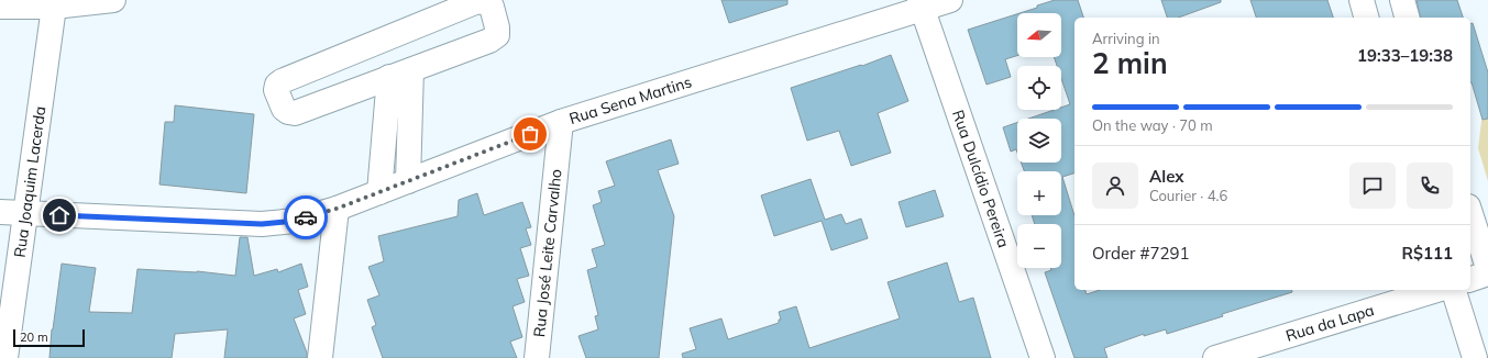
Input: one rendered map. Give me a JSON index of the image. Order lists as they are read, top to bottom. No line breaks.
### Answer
{"streets":{"street":["Rua Sena Martins","Rua Dulcídio Pereira","Rua Joaquim Lacerda","Rua José Leite Carvalho","Rua da Lapa"]},"crossings":[["Rua Sena Martins","Rua Dulcídio Pereira"],["Rua Sena Martins","Rua Joaquim Lacerda"],["Rua Sena Martins","Rua José Leite Carvalho"]],"scale_bar":"20 m","north":"left","page":{"map_buttons":["+","−"],"heading":["2 min","Arriving in","19:33–19:38"],"panel":["Alex","Courier · 4.6","Order #7291","R$111"],"bar":"On the way · 70 m","scale":"20 m"}}
